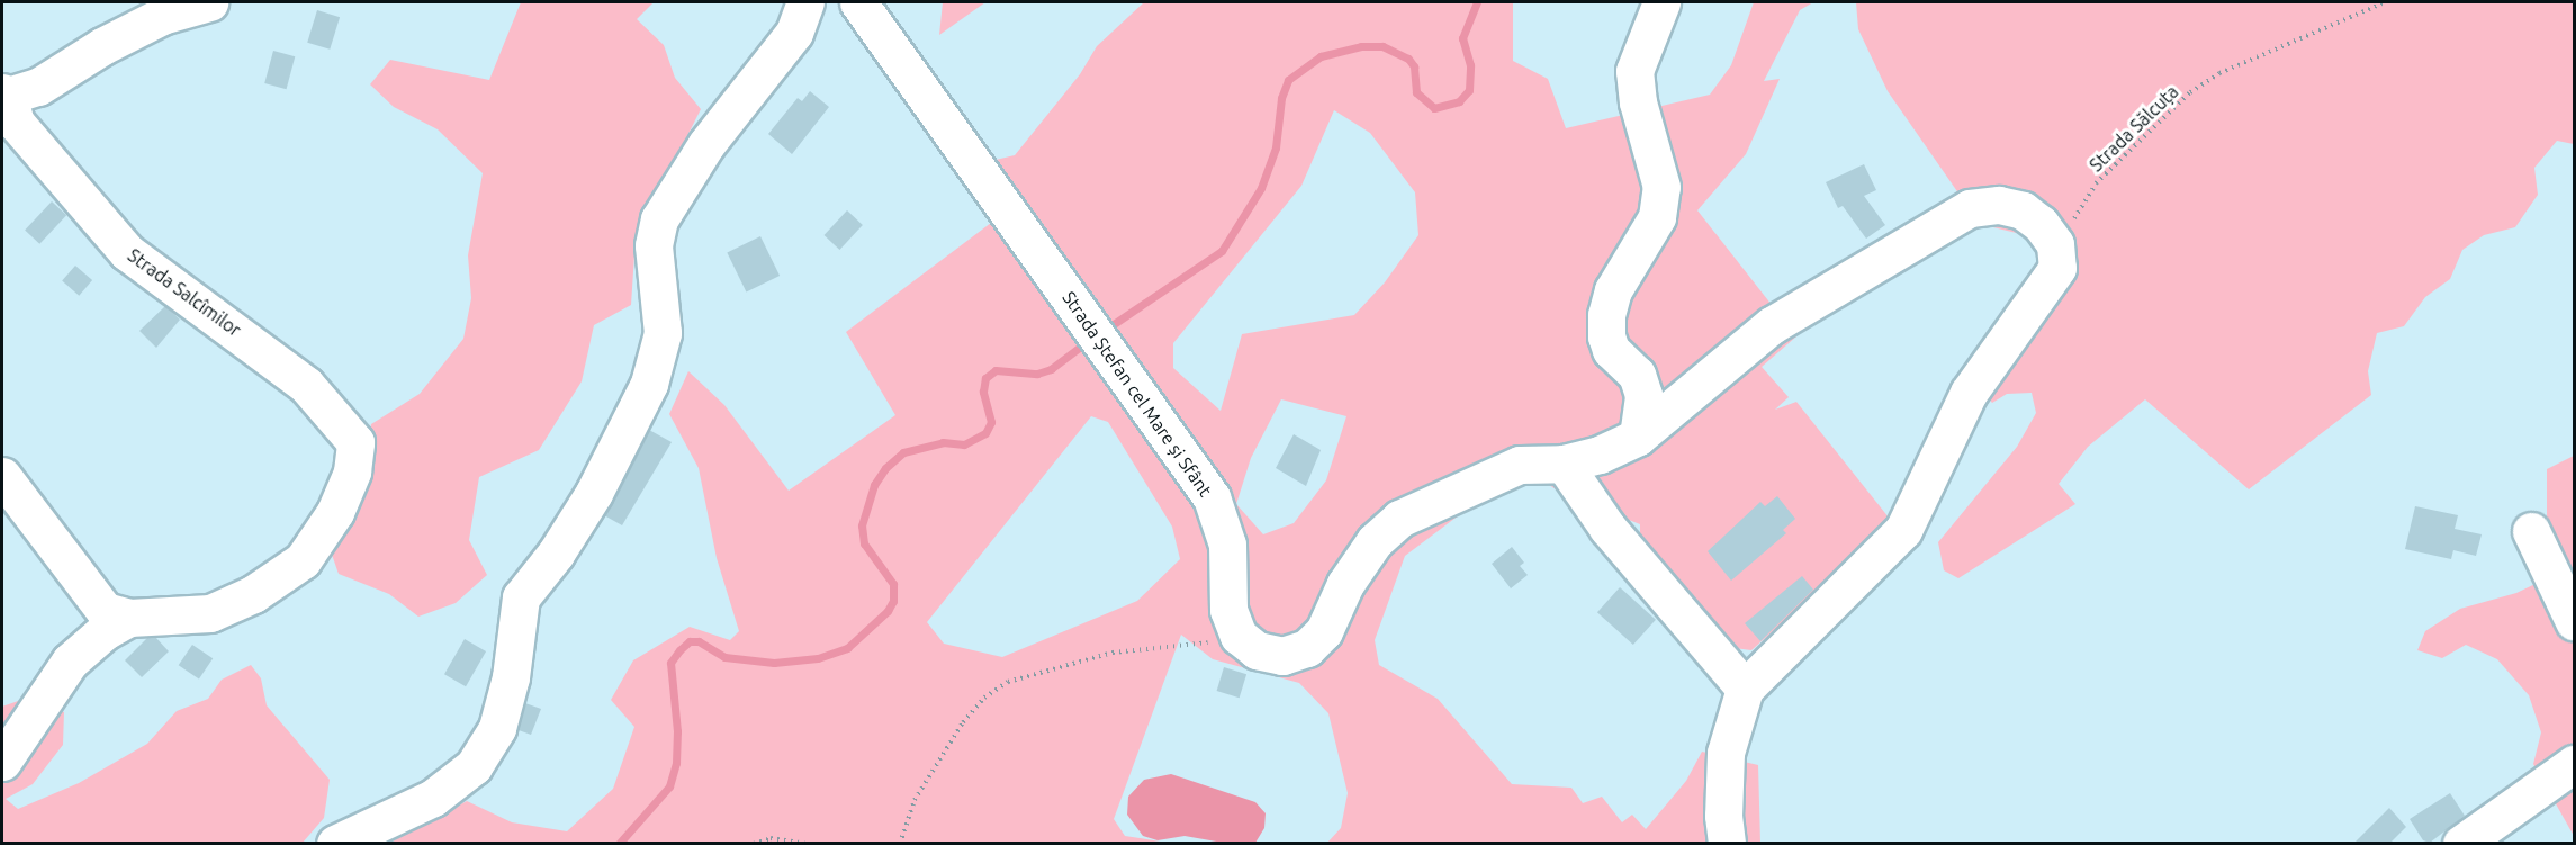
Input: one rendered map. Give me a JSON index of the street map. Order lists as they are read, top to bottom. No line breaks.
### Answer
{"streets":{"street":["Strada Salcîmilor","Strada Ștefan cel Mare și Sfânt"],"path":["Strada Sălcuța"]}}
